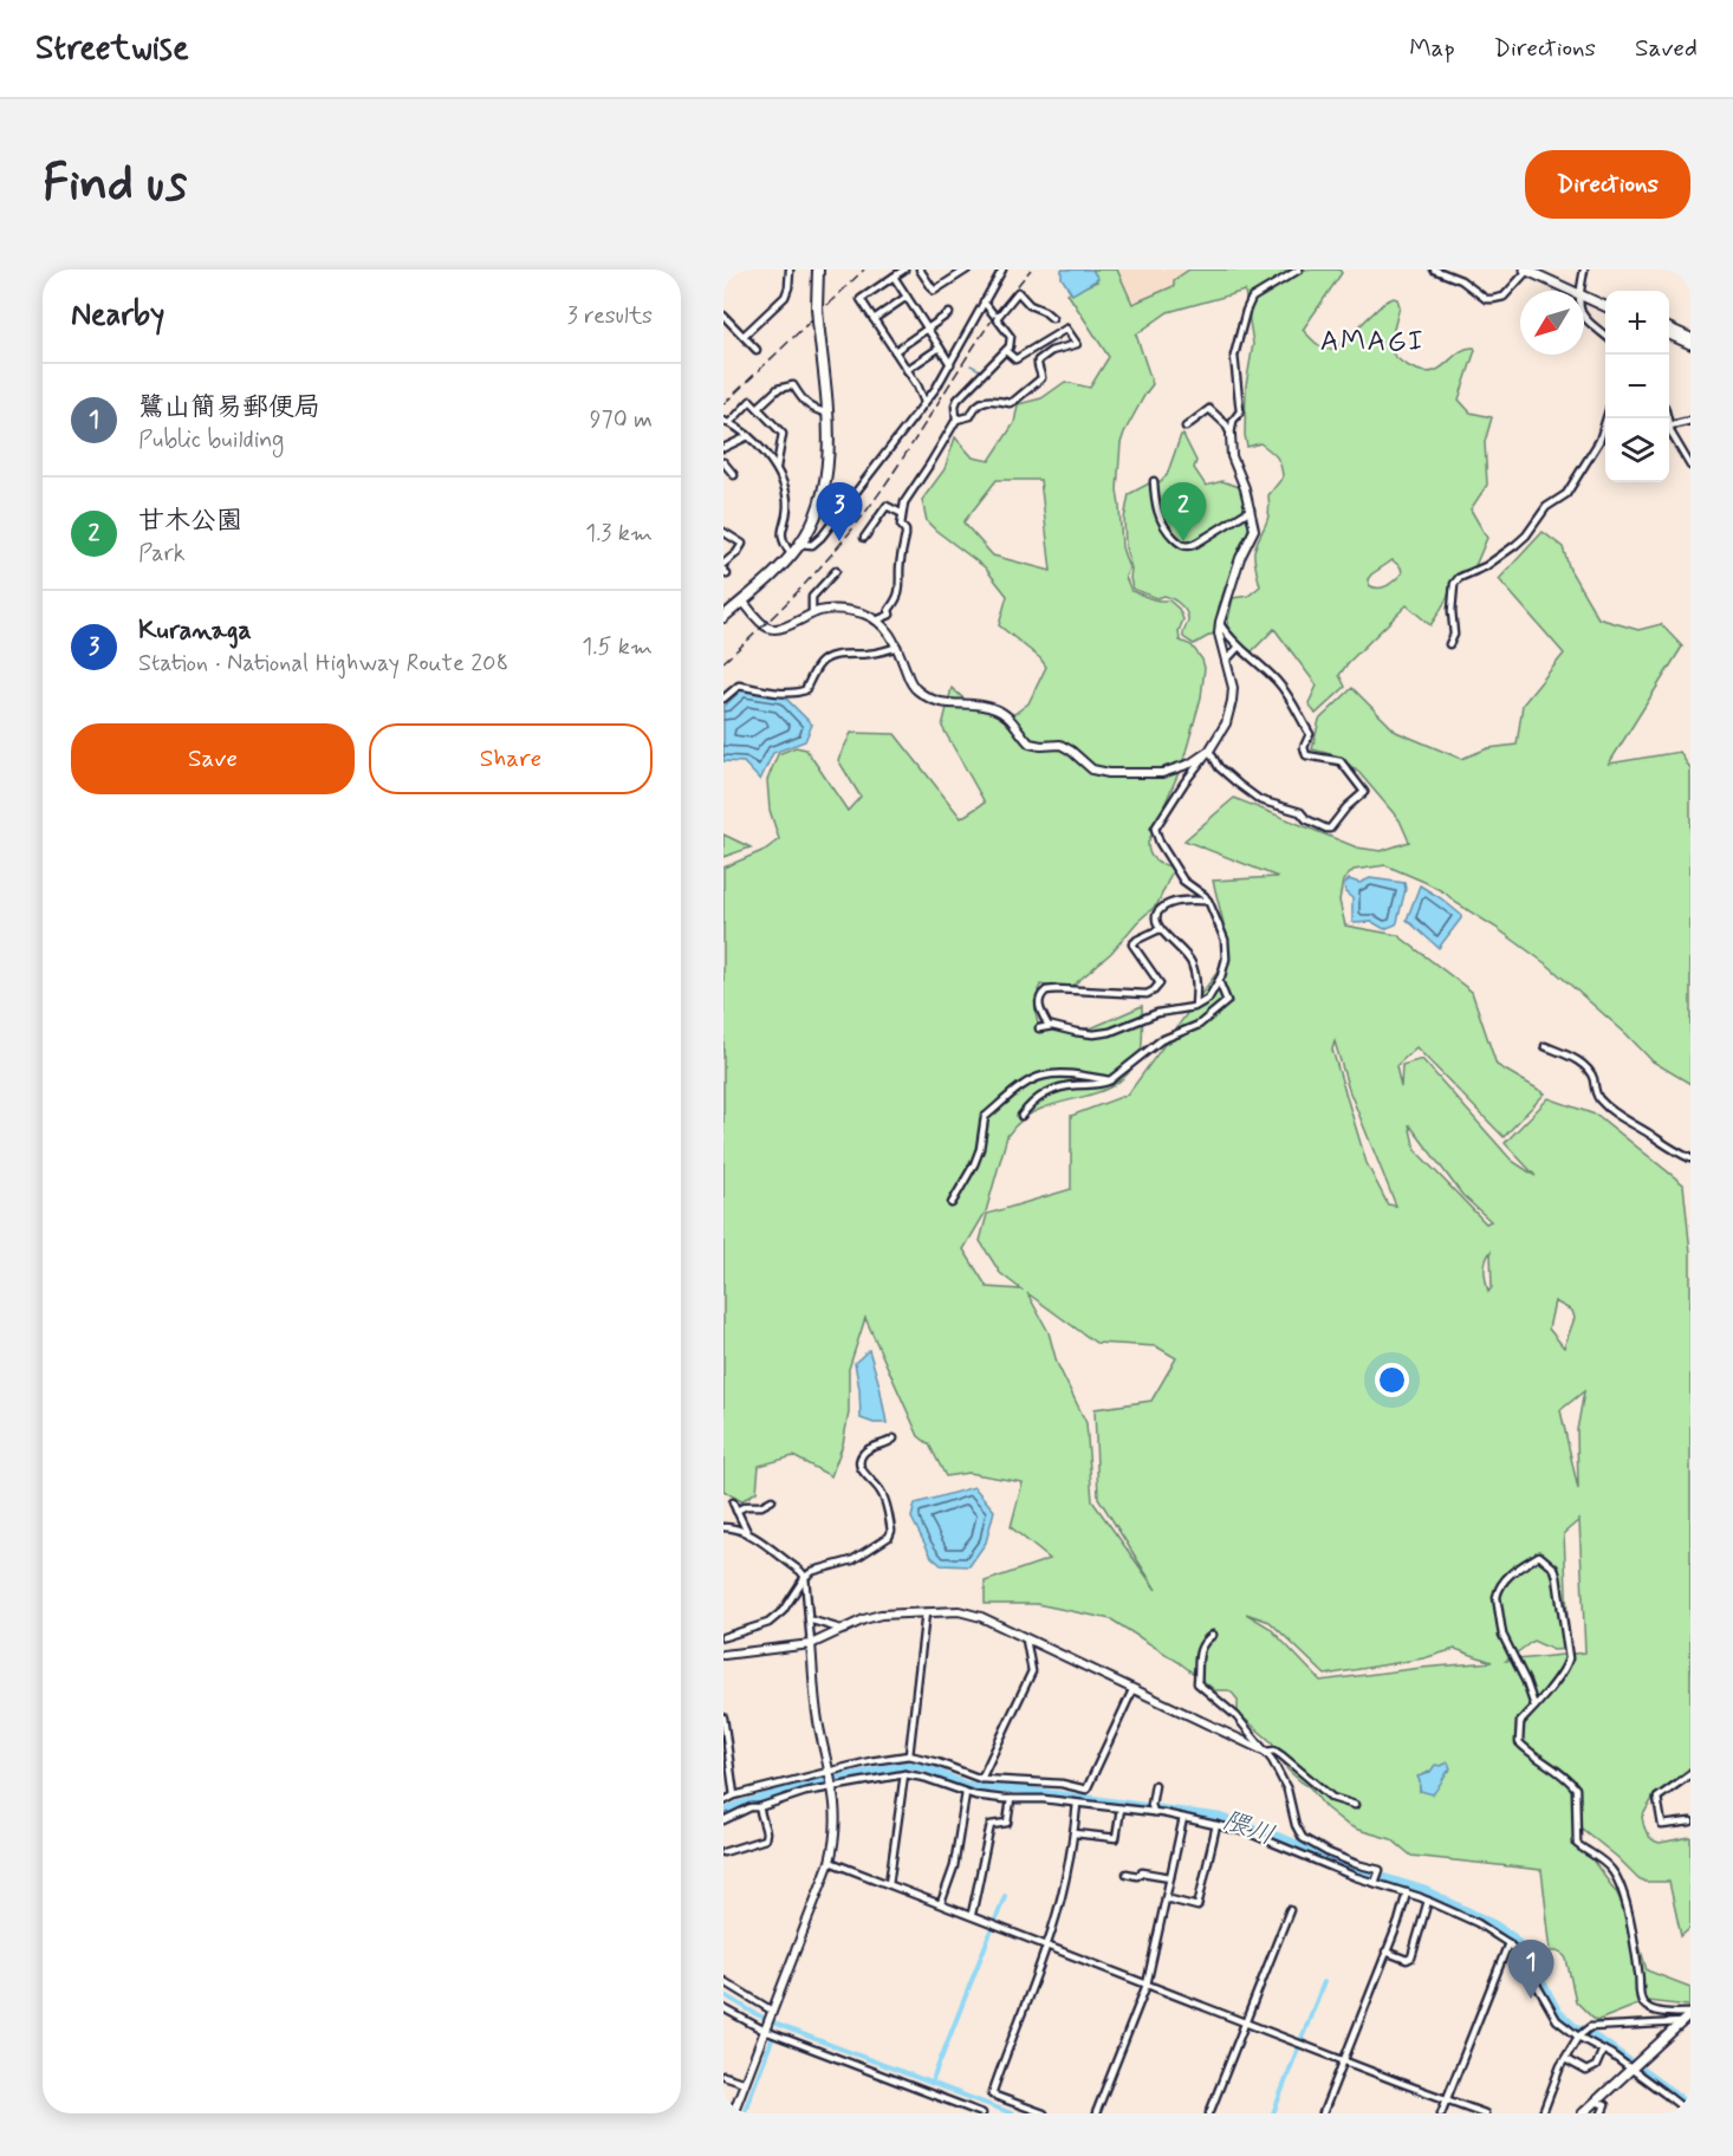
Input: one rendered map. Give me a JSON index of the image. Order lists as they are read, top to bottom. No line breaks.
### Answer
{"districts":["AMAGI"],"water":["隈川"],"north":"bottom left","page":{"header":"Streetwise","nav":["Map","Directions","Saved"],"buttons":["Directions",["Save","Share"]],"title":"Find us","heading":["Nearby","3 results"],"map_buttons":["+","−"],"list":[{"mark":"1","name":"鷺山簡易郵便局","note":"Public building","value":"970 m"},{"mark":"2","name":"甘木公園","note":"Park","value":"1.3 km"},{"mark":"3","name":"Kuranaga","note":"Station · National Highway Route 208","value":"1.5 km"}],"pins":["2","3","1"]}}
